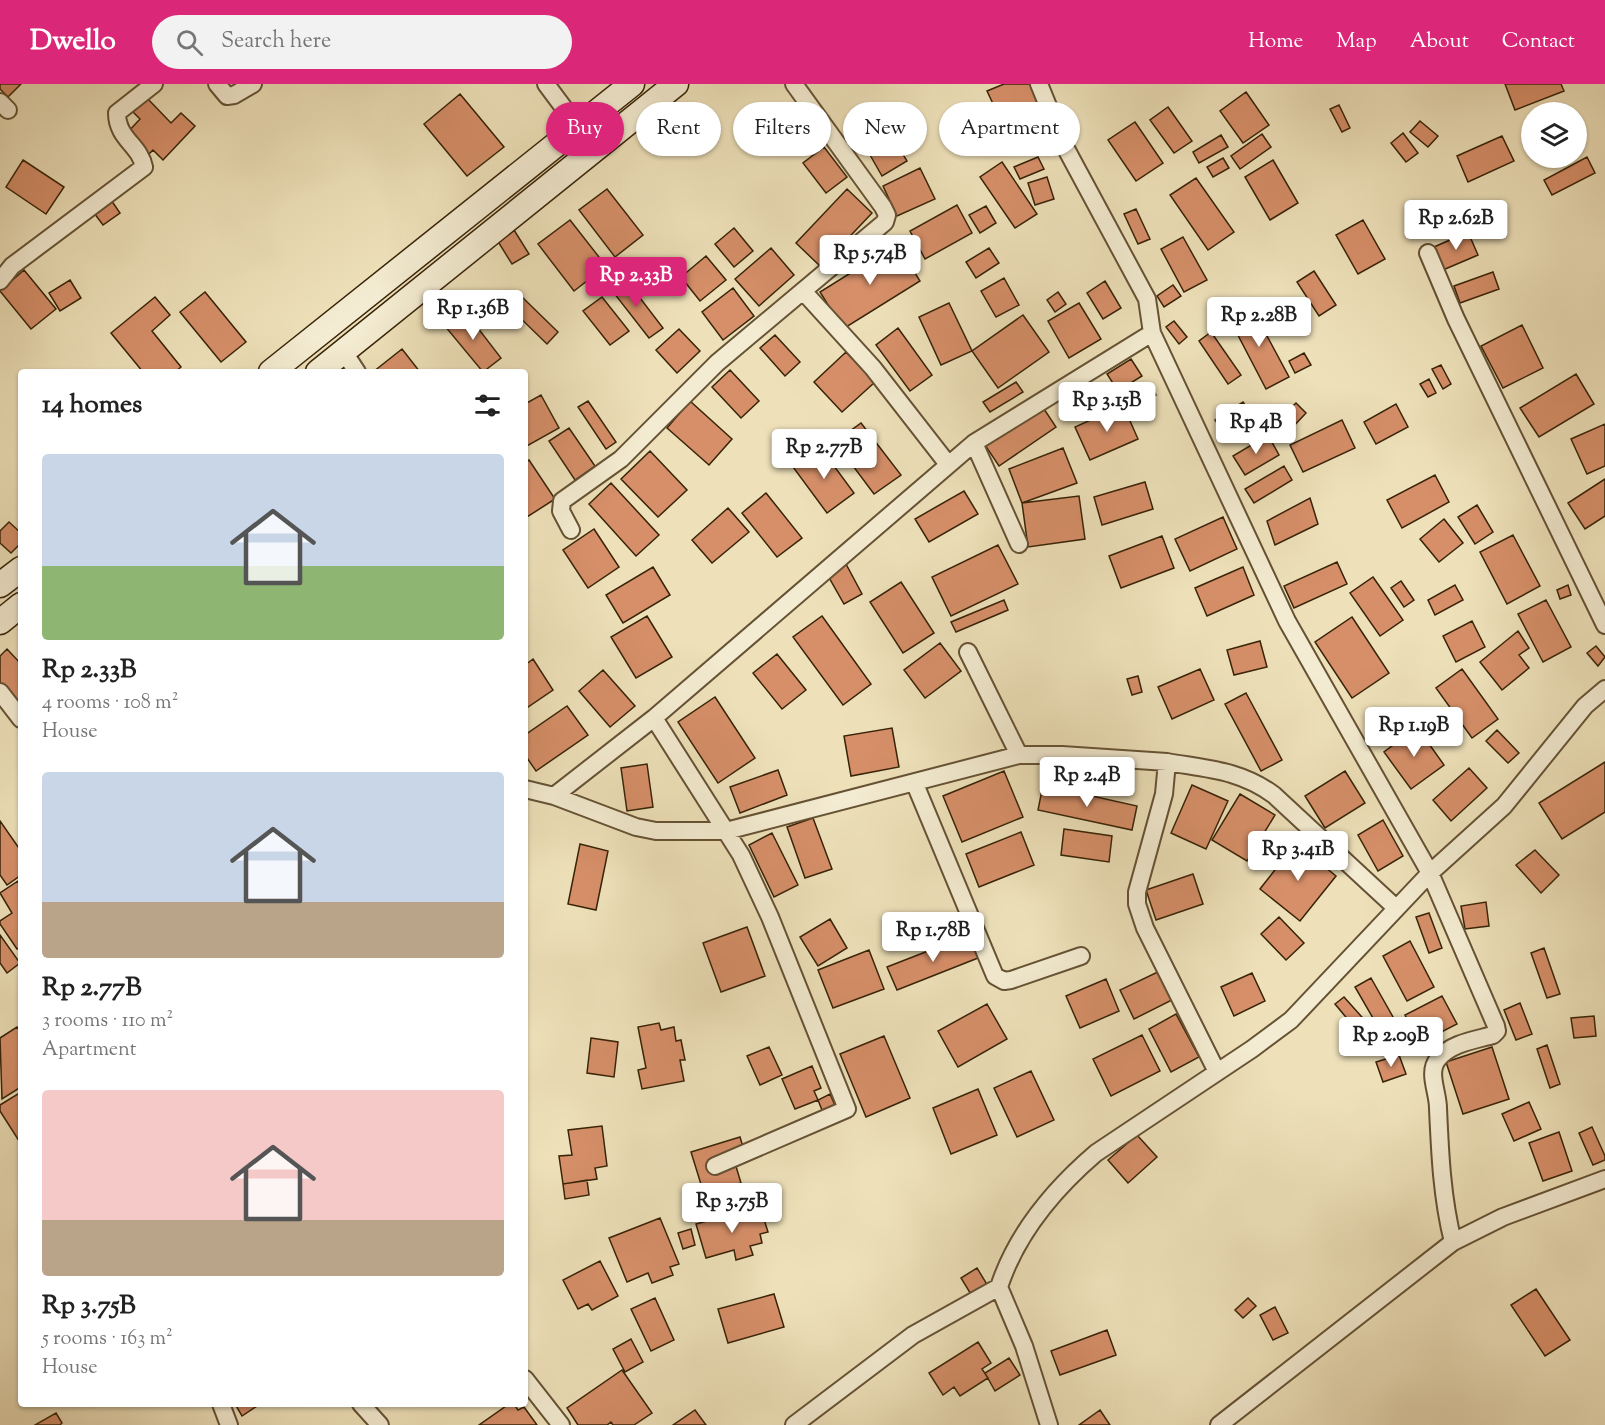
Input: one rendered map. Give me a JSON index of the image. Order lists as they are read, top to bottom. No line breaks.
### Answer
{"page":{"header":"Dwello","search":"Search here","nav":["Home","Map","About","Contact"],"chip":["Buy","Rent","Filters","New","Apartment"],"price":["Rp 2.62B","Rp 5.74B","Rp 2.33B","Rp 1.36B","Rp 2.28B","Rp 3.15B","Rp 4B","Rp 2.77B","Rp 1.19B","Rp 2.4B","Rp 3.41B","Rp 1.78B","Rp 2.09B","Rp 3.75B"],"heading":"14 homes","list":[{"name":"Rp 2.33B","note":"4 rooms · 108 m² · House"},{"name":"Rp 2.77B","note":"3 rooms · 110 m² · Apartment"},{"name":"Rp 3.75B","note":"5 rooms · 163 m² · House"}]}}
